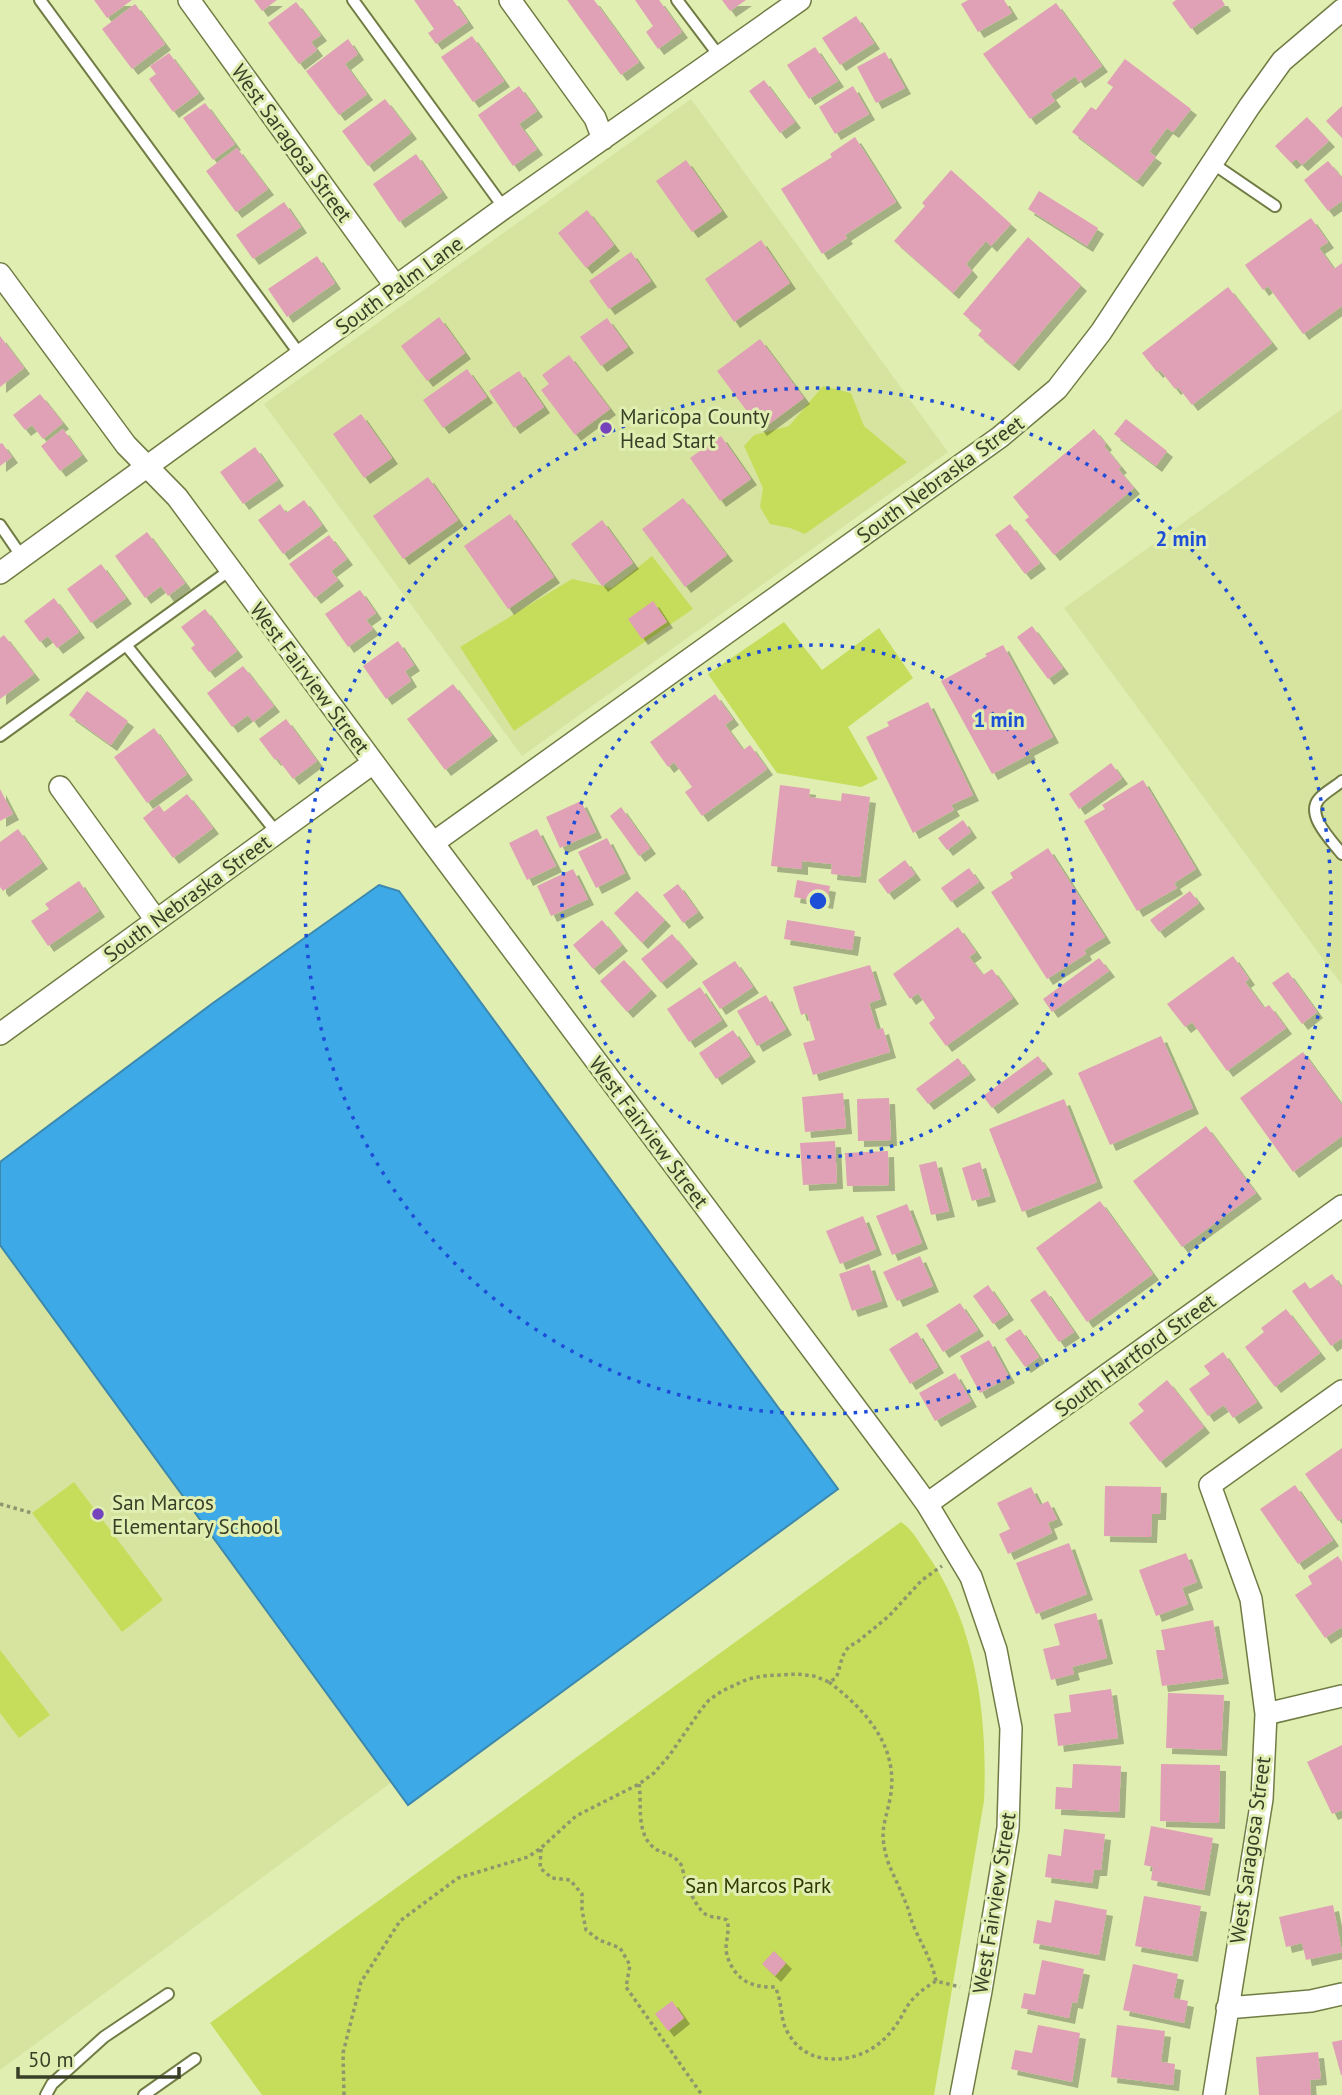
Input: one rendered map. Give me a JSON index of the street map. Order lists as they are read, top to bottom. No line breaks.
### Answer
{"streets":{"street":["West Saragosa Street","South Palm Lane","South Nebraska Street","West Fairview Street","South Hartford Street"]},"crossings":[["West Saragosa Street","South Palm Lane"],["South Palm Lane","West Fairview Street"],["South Nebraska Street","West Fairview Street"],["West Fairview Street","South Hartford Street"]],"parks":["San Marcos Park"],"places":["Maricopa County Head Start","San Marcos Elementary School"],"scale_bar":"50 m","rings":["2 min","1 min"]}
